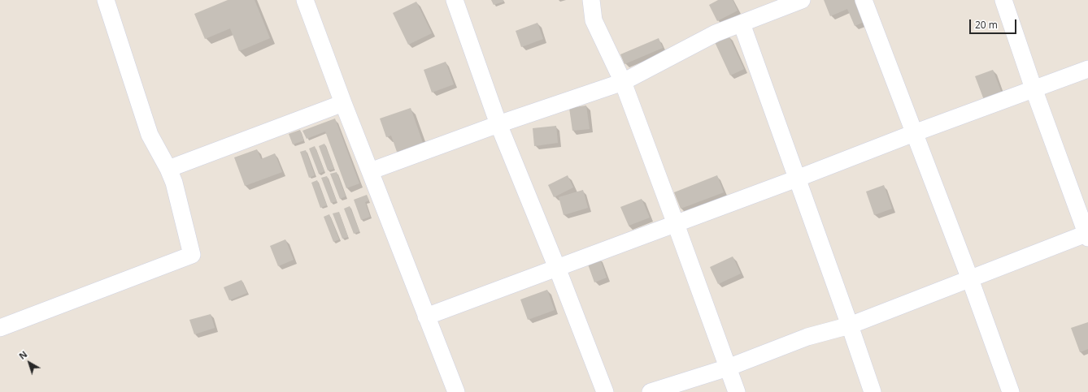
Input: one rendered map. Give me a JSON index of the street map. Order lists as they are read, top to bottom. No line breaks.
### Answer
{"scale_bar":"20 m","north":"top left"}
